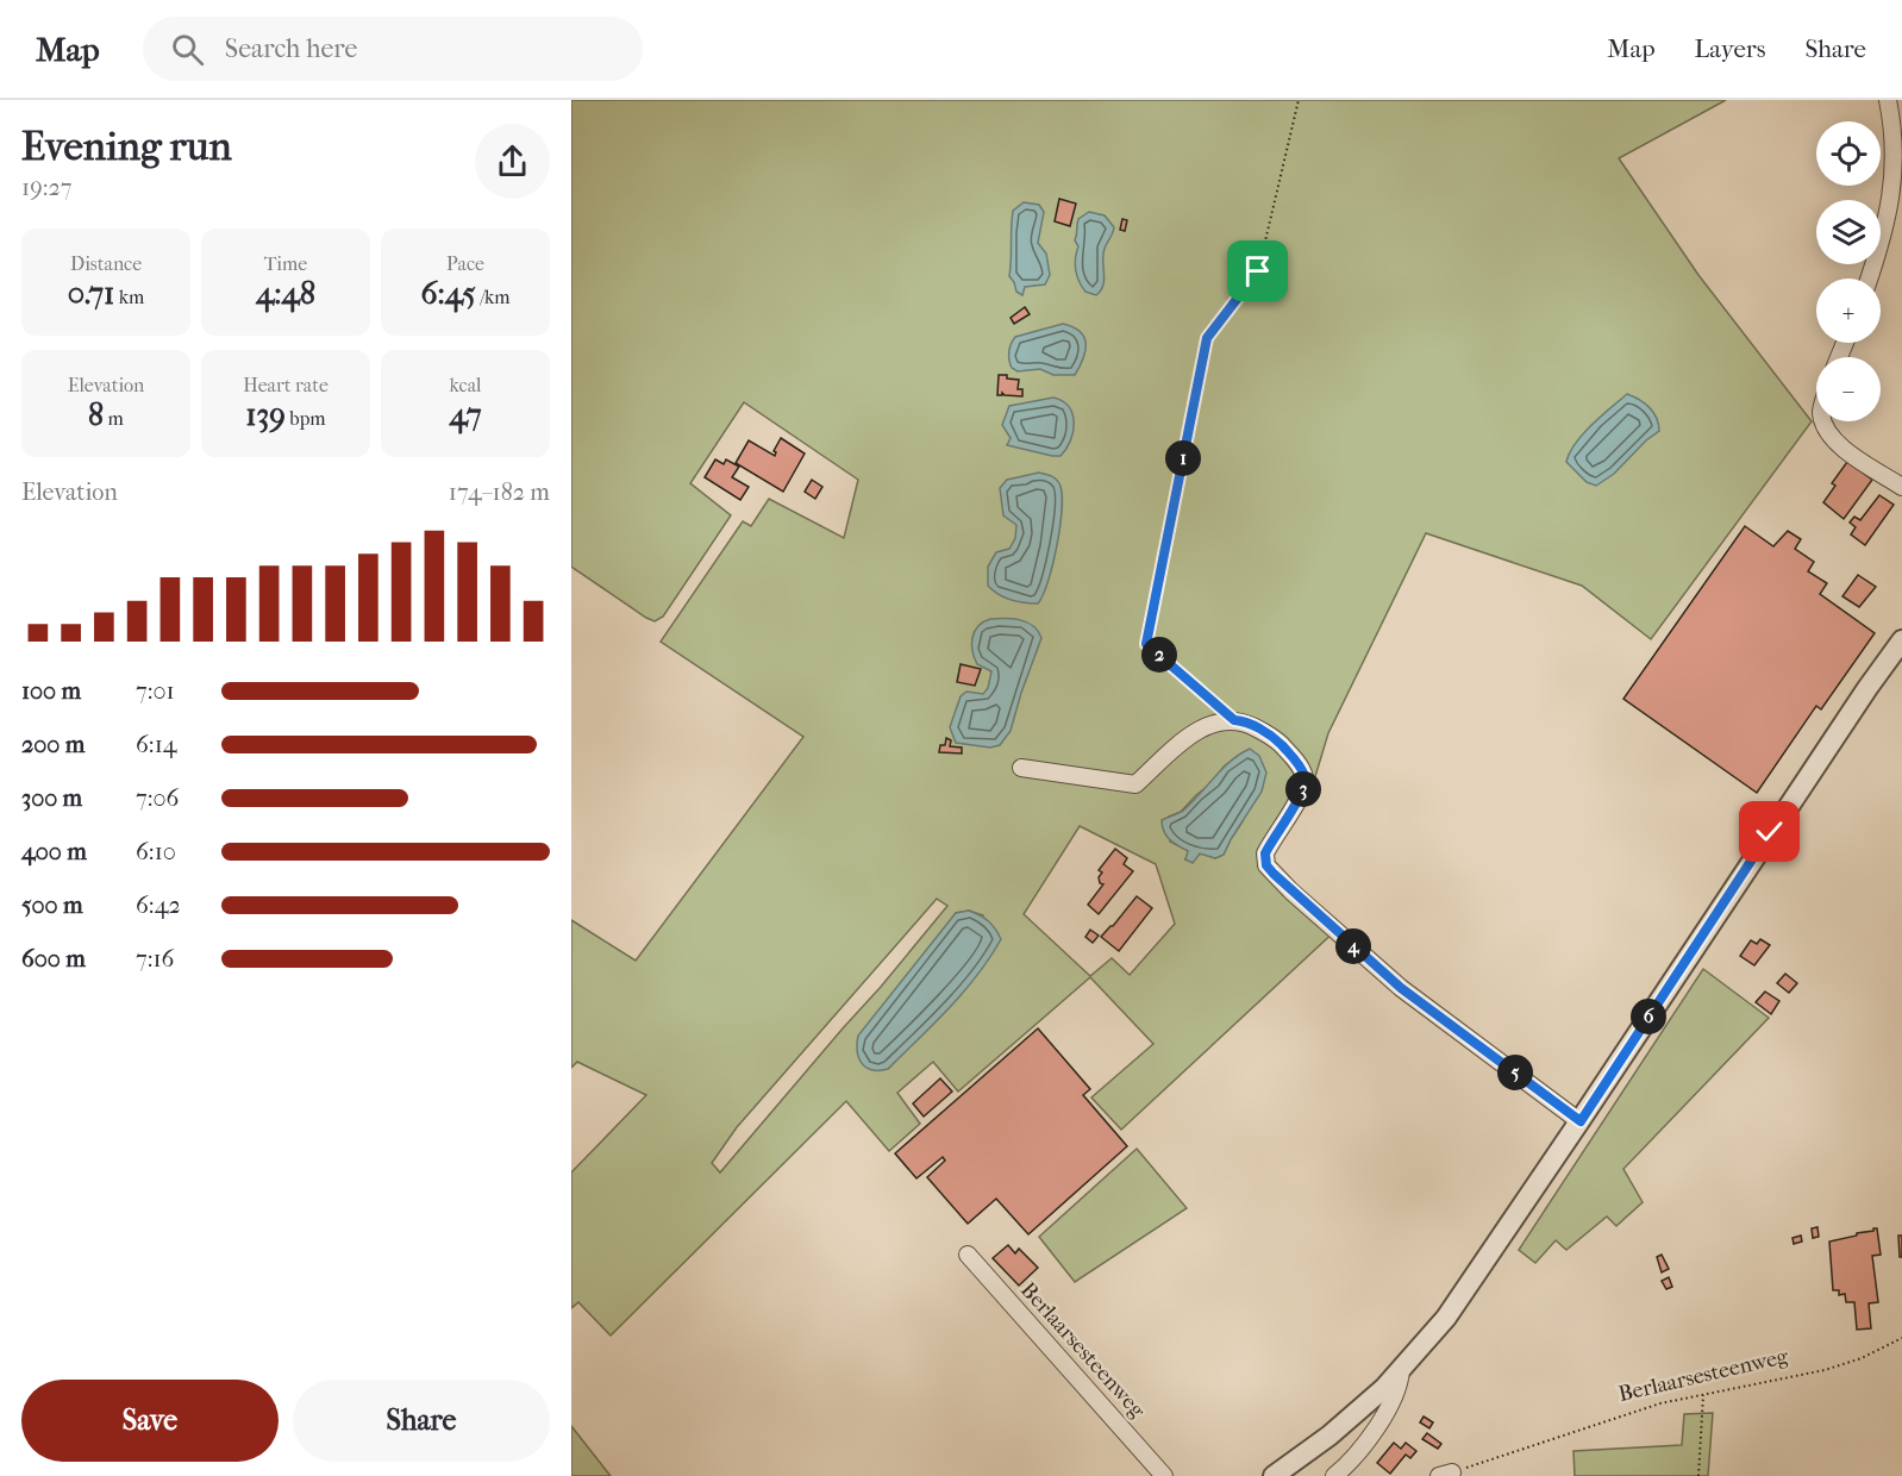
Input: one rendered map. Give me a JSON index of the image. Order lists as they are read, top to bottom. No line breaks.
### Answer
{"streets":{"street":["Berlaarsesteenweg"]},"page":{"header":"Map","search":"Search here","nav":["Map","Layers","Share"],"heading":["Evening run","19:27"],"map_buttons":["+","−"],"stats":[["Distance","0.71 km"],["Time","4:48"],["Pace","6:45 /km"],["Elevation","8 m"],["Heart rate","139 bpm"],["kcal","47"]],"pins":["1","2","3","4","6","5"],"chart":["Elevation","174–182 m"],"list":[{"name":"100 m","note":"7:01"},{"name":"200 m","note":"6:14"},{"name":"300 m","note":"7:06"},{"name":"400 m","note":"6:10"},{"name":"500 m","note":"6:42"},{"name":"600 m","note":"7:16"}],"buttons":["Save","Share"]}}
